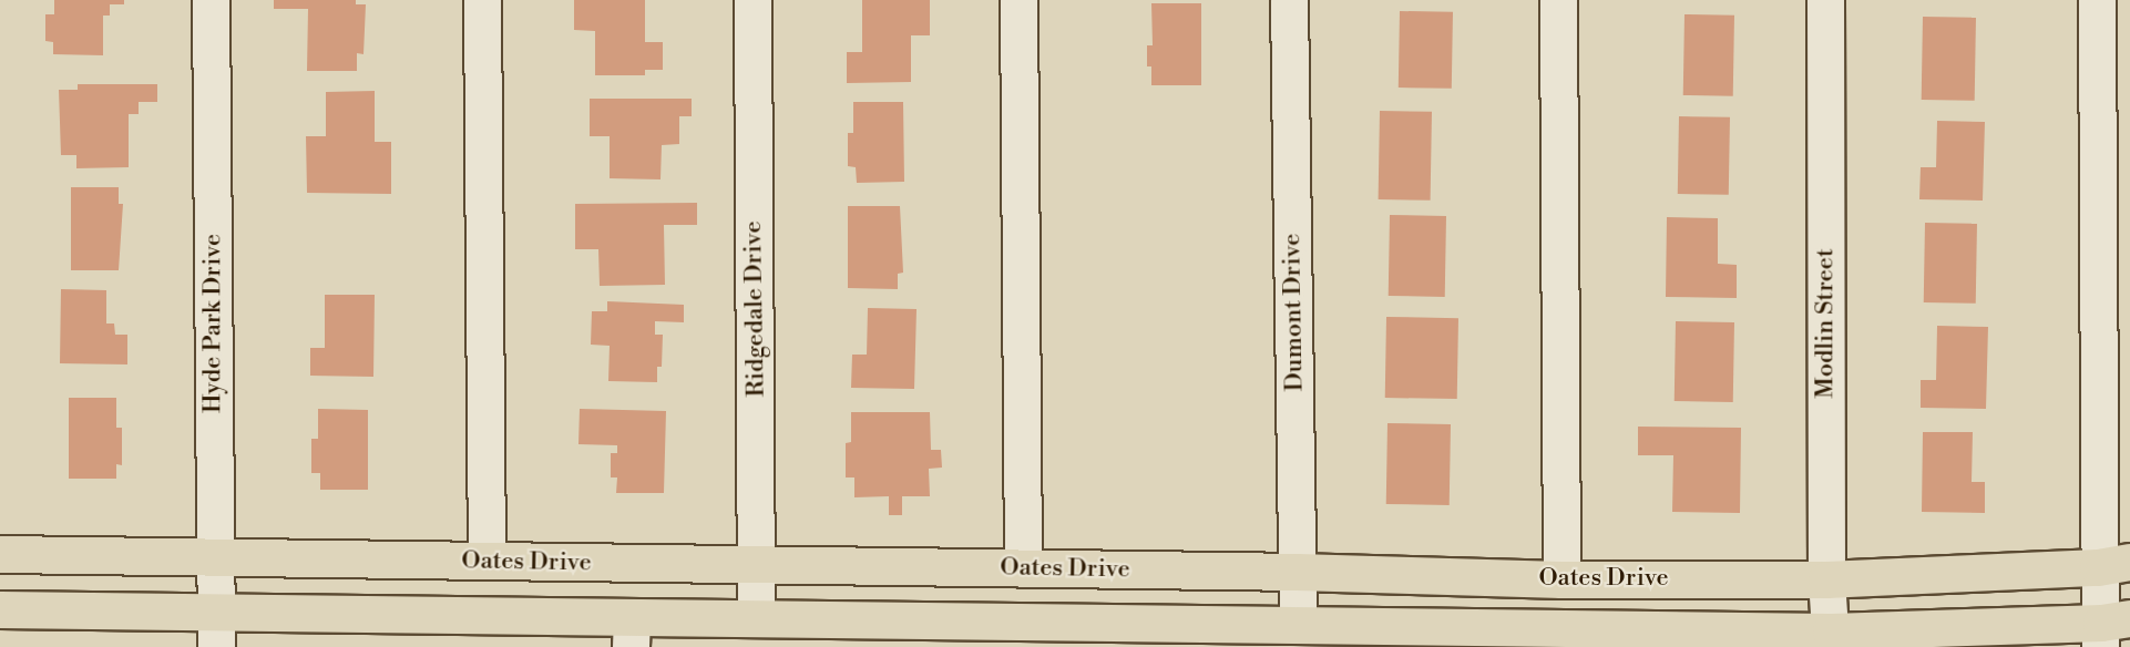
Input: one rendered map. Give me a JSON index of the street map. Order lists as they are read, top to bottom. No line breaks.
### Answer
{"streets":{"main road":["Oates Drive"],"street":["Ridgedale Drive","Dumont Drive","Hyde Park Drive","Modlin Street"]},"crossings":[["Ridgedale Drive","Oates Drive"],["Dumont Drive","Oates Drive"],["Hyde Park Drive","Oates Drive"],["Modlin Street","Oates Drive"]]}
